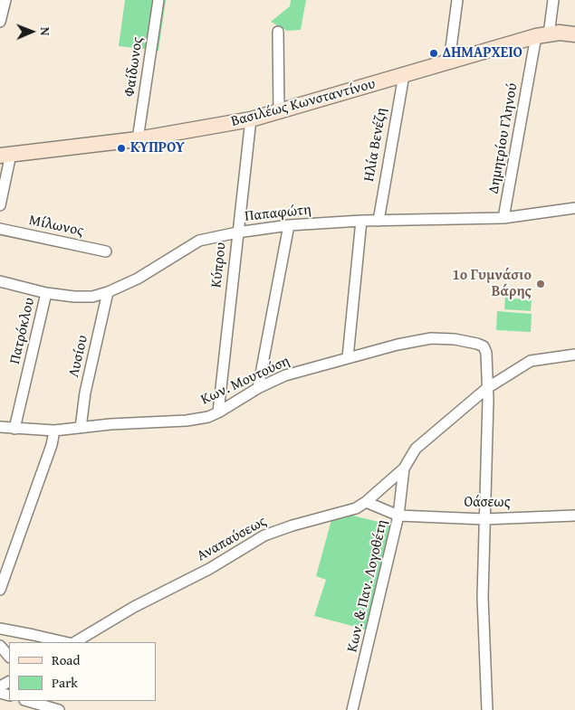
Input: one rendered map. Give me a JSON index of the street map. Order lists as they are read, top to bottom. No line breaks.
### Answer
{"streets":{"main road":["Βασιλέως Κωνσταντίνου"],"street":["Φαίδωνος","Δημητρίου Γληνού","Ηλία Βενέζη","Παπαφώτη","Μίλωνος","Κύπρου","Πατρόκλου","Λυσίου","Κων. Μουτούση","Οάσεως","Αναπαύσεως","Κων. & Παν. Λογοθέτη"]},"crossings":[["Φαίδωνος","Βασιλέως Κωνσταντίνου"],["Βασιλέως Κωνσταντίνου","Δημητρίου Γληνού"],["Βασιλέως Κωνσταντίνου","Ηλία Βενέζη"],["Βασιλέως Κωνσταντίνου","Κύπρου"],["Δημητρίου Γληνού","Παπαφώτη"],["Ηλία Βενέζη","Παπαφώτη"],["Παπαφώτη","Κύπρου"],["Παπαφώτη","Πατρόκλου"],["Παπαφώτη","Λυσίου"],["Κύπρου","Κων. Μουτούση"],["Πατρόκλου","Κων. Μουτούση"],["Λυσίου","Κων. Μουτούση"],["Οάσεως","Κων. & Παν. Λογοθέτη"],["Αναπαύσεως","Κων. & Παν. Λογοθέτη"]],"places":["ΔΗΜΑΡΧΕΙΟ","ΚΥΠΡΟΥ","1ο Γυμνάσιο Βάρης"],"legend":["Road","Park"],"north":"right"}
